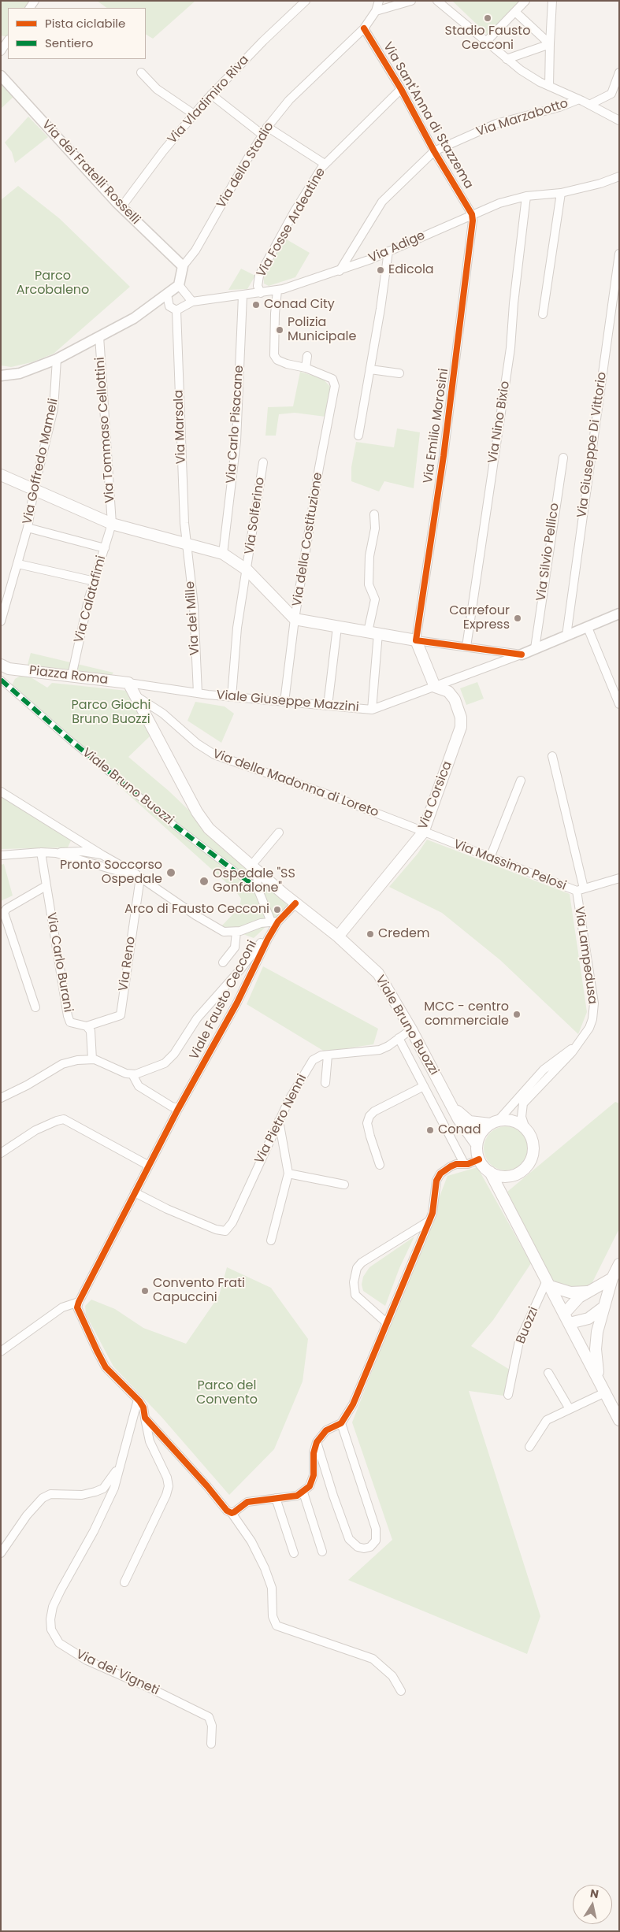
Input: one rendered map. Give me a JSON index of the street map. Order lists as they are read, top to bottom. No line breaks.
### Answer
{"streets":{"main road":["Via della Costituzione","Piazza Roma","Viale Bruno Buozzi","Via Corsica"],"street":["Via Vladimiro Riva","Via Sant'Anna di Stazzema","Via Marzabotto","Via dello Stadio","Via dei Fratelli Rosselli","Via Fosse Ardeatine","Via Adige","Via Nino Bixio","Via Carlo Pisacane","Via Emilio Morosini","Via Marsala","Via Tommaso Cellottini","Via Giuseppe Di Vittorio","Via Goffredo Mameli","Via Solferino","Via Silvio Pellico","Via Calatafimi","Via dei Mille","Viale Giuseppe Mazzini","Via della Madonna di Loreto","Via Massimo Pelosi","Via Lampedusa","Via Carlo Burani","Via Reno","Viale Fausto Cecconi","Via Pietro Nenni","Buozzi","Via dei Vigneti"]},"crossings":[["Via Vladimiro Riva","Via dei Fratelli Rosselli"],["Via Sant'Anna di Stazzema","Via Marzabotto"],["Via Sant'Anna di Stazzema","Via dello Stadio"],["Via Sant'Anna di Stazzema","Via Fosse Ardeatine"],["Via Sant'Anna di Stazzema","Via Adige"],["Via Sant'Anna di Stazzema","Via Emilio Morosini"],["Via Marzabotto","Via Adige"],["Via dello Stadio","Via dei Fratelli Rosselli"],["Via Fosse Ardeatine","Via Adige"],["Via Adige","Via Nino Bixio"],["Via Adige","Via Carlo Pisacane"],["Via Adige","Via Emilio Morosini"],["Via Adige","Via della Costituzione"],["Via Carlo Pisacane","Via della Costituzione"],["Via Marsala","Via della Costituzione"],["Via Marsala","Via dei Mille"],["Via Tommaso Cellottini","Via della Costituzione"],["Via Tommaso Cellottini","Via Calatafimi"],["Via Giuseppe Di Vittorio","Viale Giuseppe Mazzini"],["Via Goffredo Mameli","Via della Costituzione"],["Via Solferino","Via della Costituzione"],["Via Solferino","Viale Giuseppe Mazzini"],["Via della Costituzione","Via Calatafimi"],["Via della Costituzione","Via dei Mille"],["Via Silvio Pellico","Viale Giuseppe Mazzini"],["Via Calatafimi","Piazza Roma"],["Via dei Mille","Viale Giuseppe Mazzini"],["Piazza Roma","Viale Giuseppe Mazzini"],["Piazza Roma","Viale Bruno Buozzi"],["Viale Giuseppe Mazzini","Viale Bruno Buozzi"],["Viale Giuseppe Mazzini","Via Corsica"],["Via della Madonna di Loreto","Viale Bruno Buozzi"],["Via della Madonna di Loreto","Via Corsica"],["Via della Madonna di Loreto","Via Massimo Pelosi"],["Viale Bruno Buozzi","Via Corsica"],["Viale Bruno Buozzi","Via Lampedusa"],["Viale Bruno Buozzi","Viale Fausto Cecconi"],["Viale Bruno Buozzi","Via Pietro Nenni"],["Via Corsica","Via Massimo Pelosi"],["Via Massimo Pelosi","Via Lampedusa"],["Via Carlo Burani","Via Reno"],["Viale Fausto Cecconi","Via Pietro Nenni"]],"parks":["Parco Arcobaleno","Parco Giochi Bruno Buozzi","Parco del Convento"],"places":["Stadio Fausto Cecconi","Edicola","Conad City","Polizia Municipale","Carrefour Express","Pronto Soccorso Ospedale","Ospedale \"SS Gonfalone\"","Arco di Fausto Cecconi","Credem","MCC - centro commerciale","Conad","Convento Frati Capuccini"],"legend":["Pista ciclabile","Sentiero"],"north":"top"}
